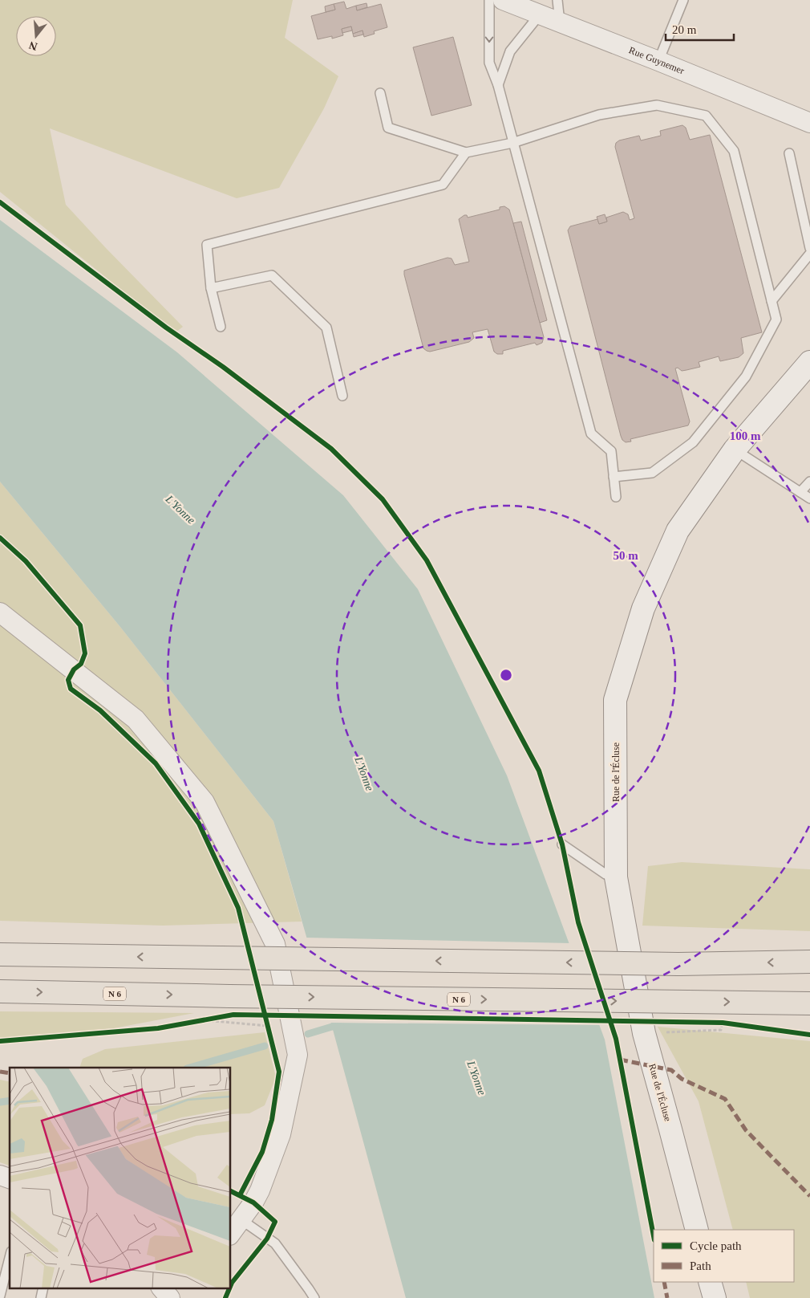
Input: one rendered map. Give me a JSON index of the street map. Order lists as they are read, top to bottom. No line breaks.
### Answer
{"streets":{"main road":["N 6"],"street":["Rue Guynemer","Rue de l'Écluse"]},"water":["L'Yonne"],"legend":["Cycle path","Path"],"scale_bar":"20 m","north":"bottom","rings":["100 m","50 m"]}
